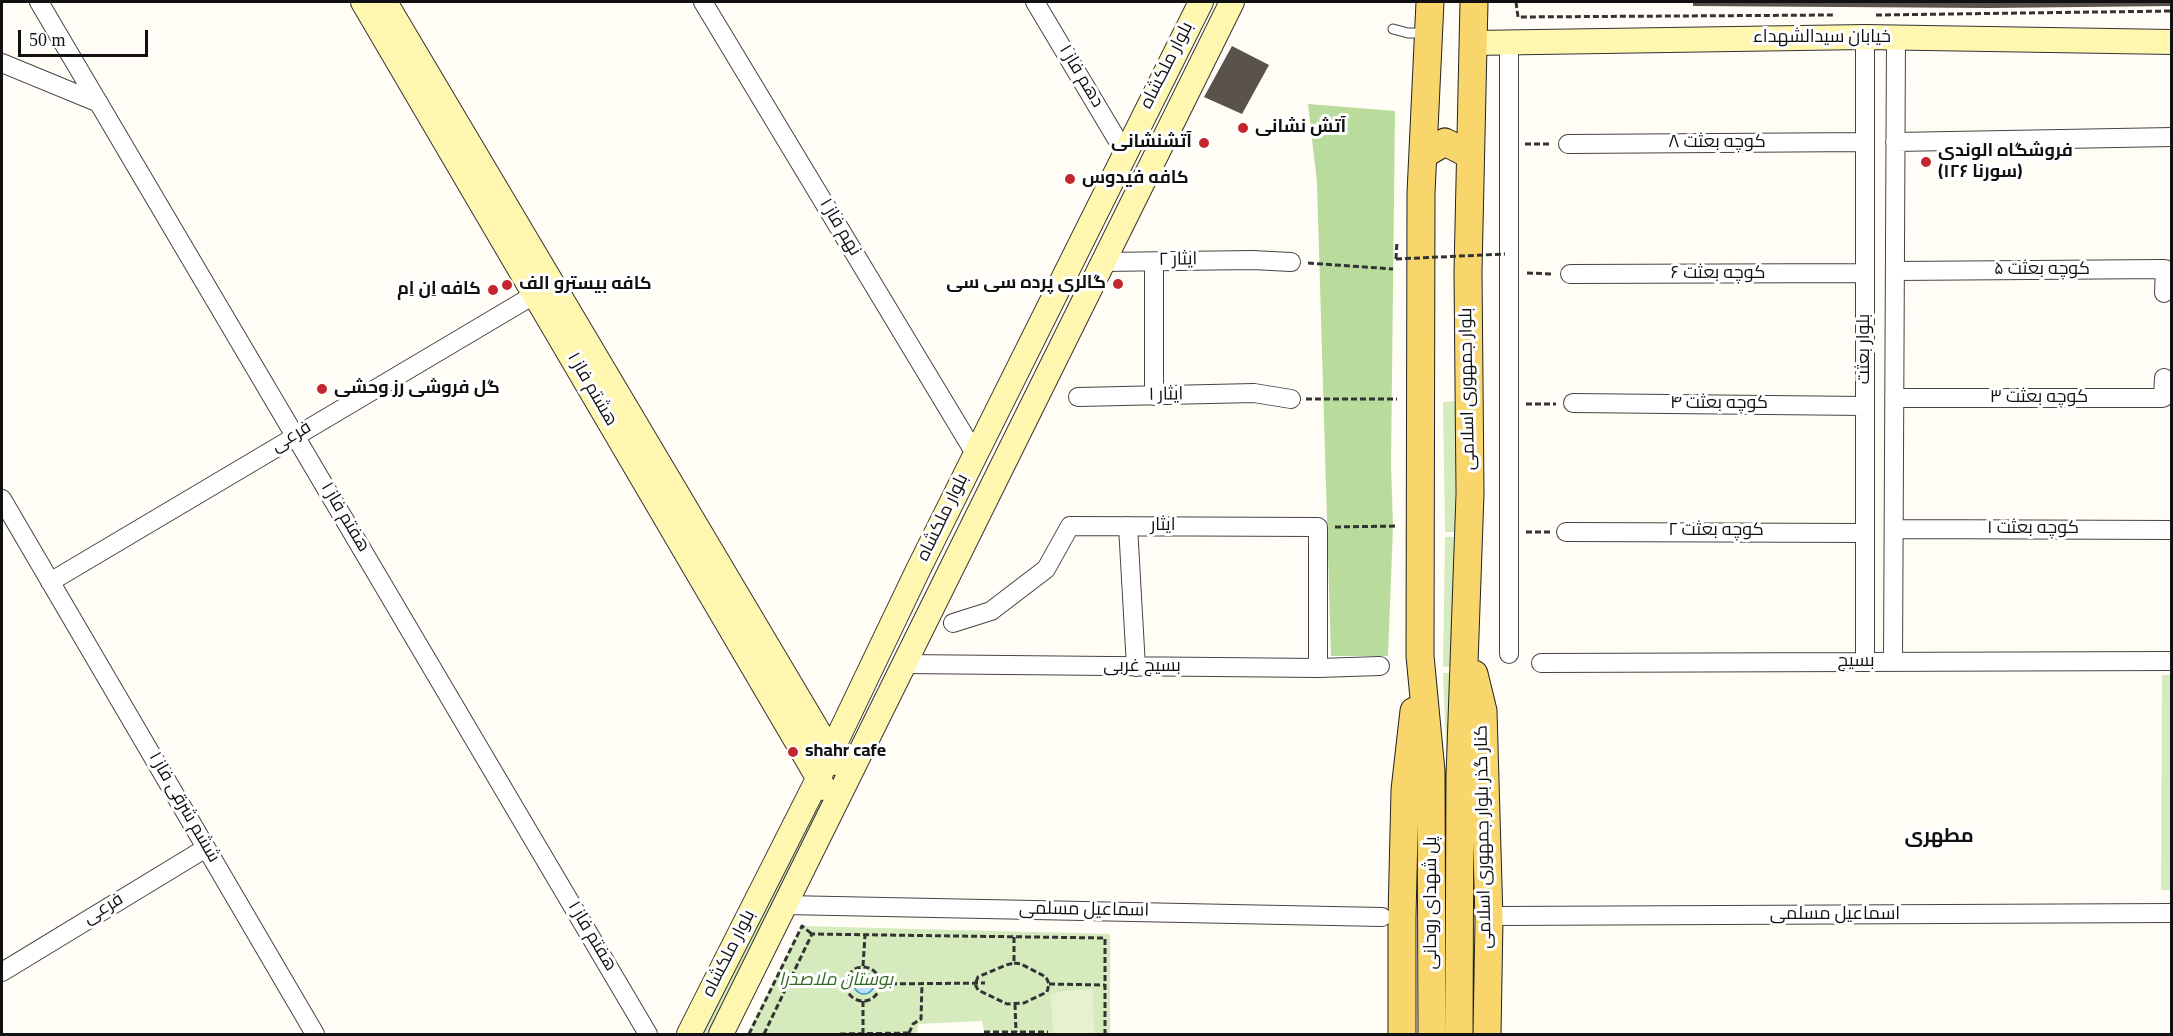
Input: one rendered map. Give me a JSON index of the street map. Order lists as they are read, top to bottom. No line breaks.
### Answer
{"streets":{"main road":["خیابان سیدالشهداء","بلوار ملکشاه","بلوار جمهوری اسلامی","هشتم فاز ۱","کنار گذر بلوار جمهوری اسلامی","پل شهدای روحانی"],"street":["دهم فاز ۱","کوچه بعثت ۸","نهم فاز ۱","ایثار ۲","کوچه بعثت ۵","کوچه بعثت ۶","بلوار بعثت","ایثار ۱","کوچه بعثت ۳","کوچه بعثت ۴","فرعی","هفتم فاز ۱","ایثار","کوچه بعثت ۱","کوچه بعثت ۲","بسیج","بسیج غربی","ششم شرقی فاز ۱","اسماعیل مسلمی"]},"crossings":[["خیابان سیدالشهداء","بلوار بعثت"],["خیابان سیدالشهداء","بلوار جمهوری اسلامی"],["بلوار ملکشاه","دهم فاز ۱"],["بلوار ملکشاه","نهم فاز ۱"],["بلوار ملکشاه","ایثار ۲"],["بلوار ملکشاه","هشتم فاز ۱"],["بلوار ملکشاه","بسیج غربی"],["بلوار ملکشاه","اسماعیل مسلمی"],["کوچه بعثت ۸","بلوار بعثت"],["کوچه بعثت ۵","بلوار بعثت"],["کوچه بعثت ۶","بلوار بعثت"],["بلوار بعثت","کوچه بعثت ۳"],["بلوار بعثت","کوچه بعثت ۴"],["بلوار بعثت","کوچه بعثت ۱"],["بلوار بعثت","کوچه بعثت ۲"],["بلوار بعثت","بسیج"],["بلوار جمهوری اسلامی","کنار گذر بلوار جمهوری اسلامی"],["بلوار جمهوری اسلامی","پل شهدای روحانی"],["هشتم فاز ۱","فرعی"],["فرعی","هفتم فاز ۱"],["فرعی","ششم شرقی فاز ۱"]],"districts":["مطهری"],"parks":["بوستان ملاصدرا"],"places":["آتش نشانی","آتشنشانی","فروشگاه الوندی (سورنا ۱۲۶)","كافه فيدوس","گالری پرده سی سی","کافه بیسترو الف","کافه اِن اِم","گل فروشی رز وحشی","shahr cafe"],"scale_bar":"50 m"}
